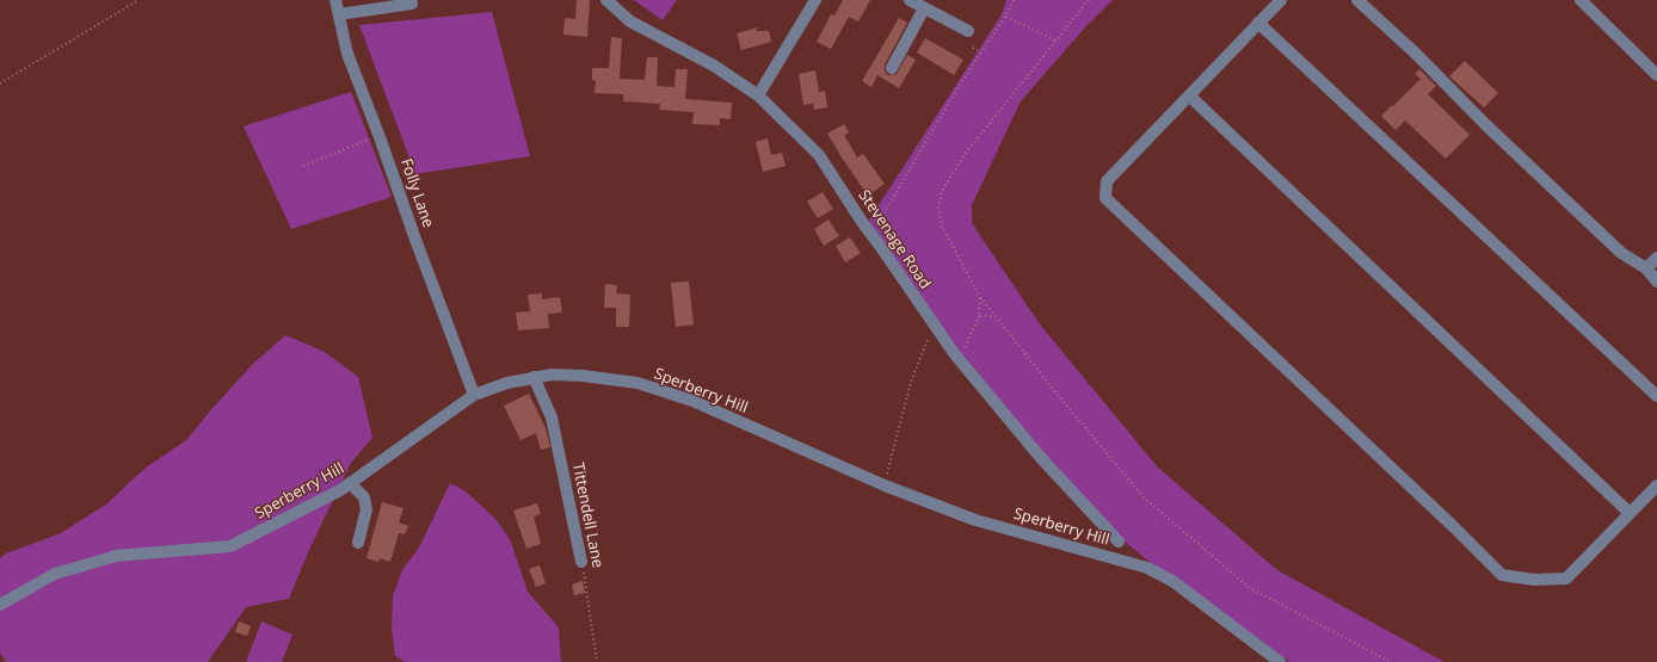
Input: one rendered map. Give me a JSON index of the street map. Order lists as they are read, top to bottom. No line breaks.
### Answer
{"streets":{"street":["Folly Lane","Stevenage Road","Sperberry Hill","Tittendell Lane"]},"crossings":[["Folly Lane","Sperberry Hill"],["Sperberry Hill","Tittendell Lane"]]}
